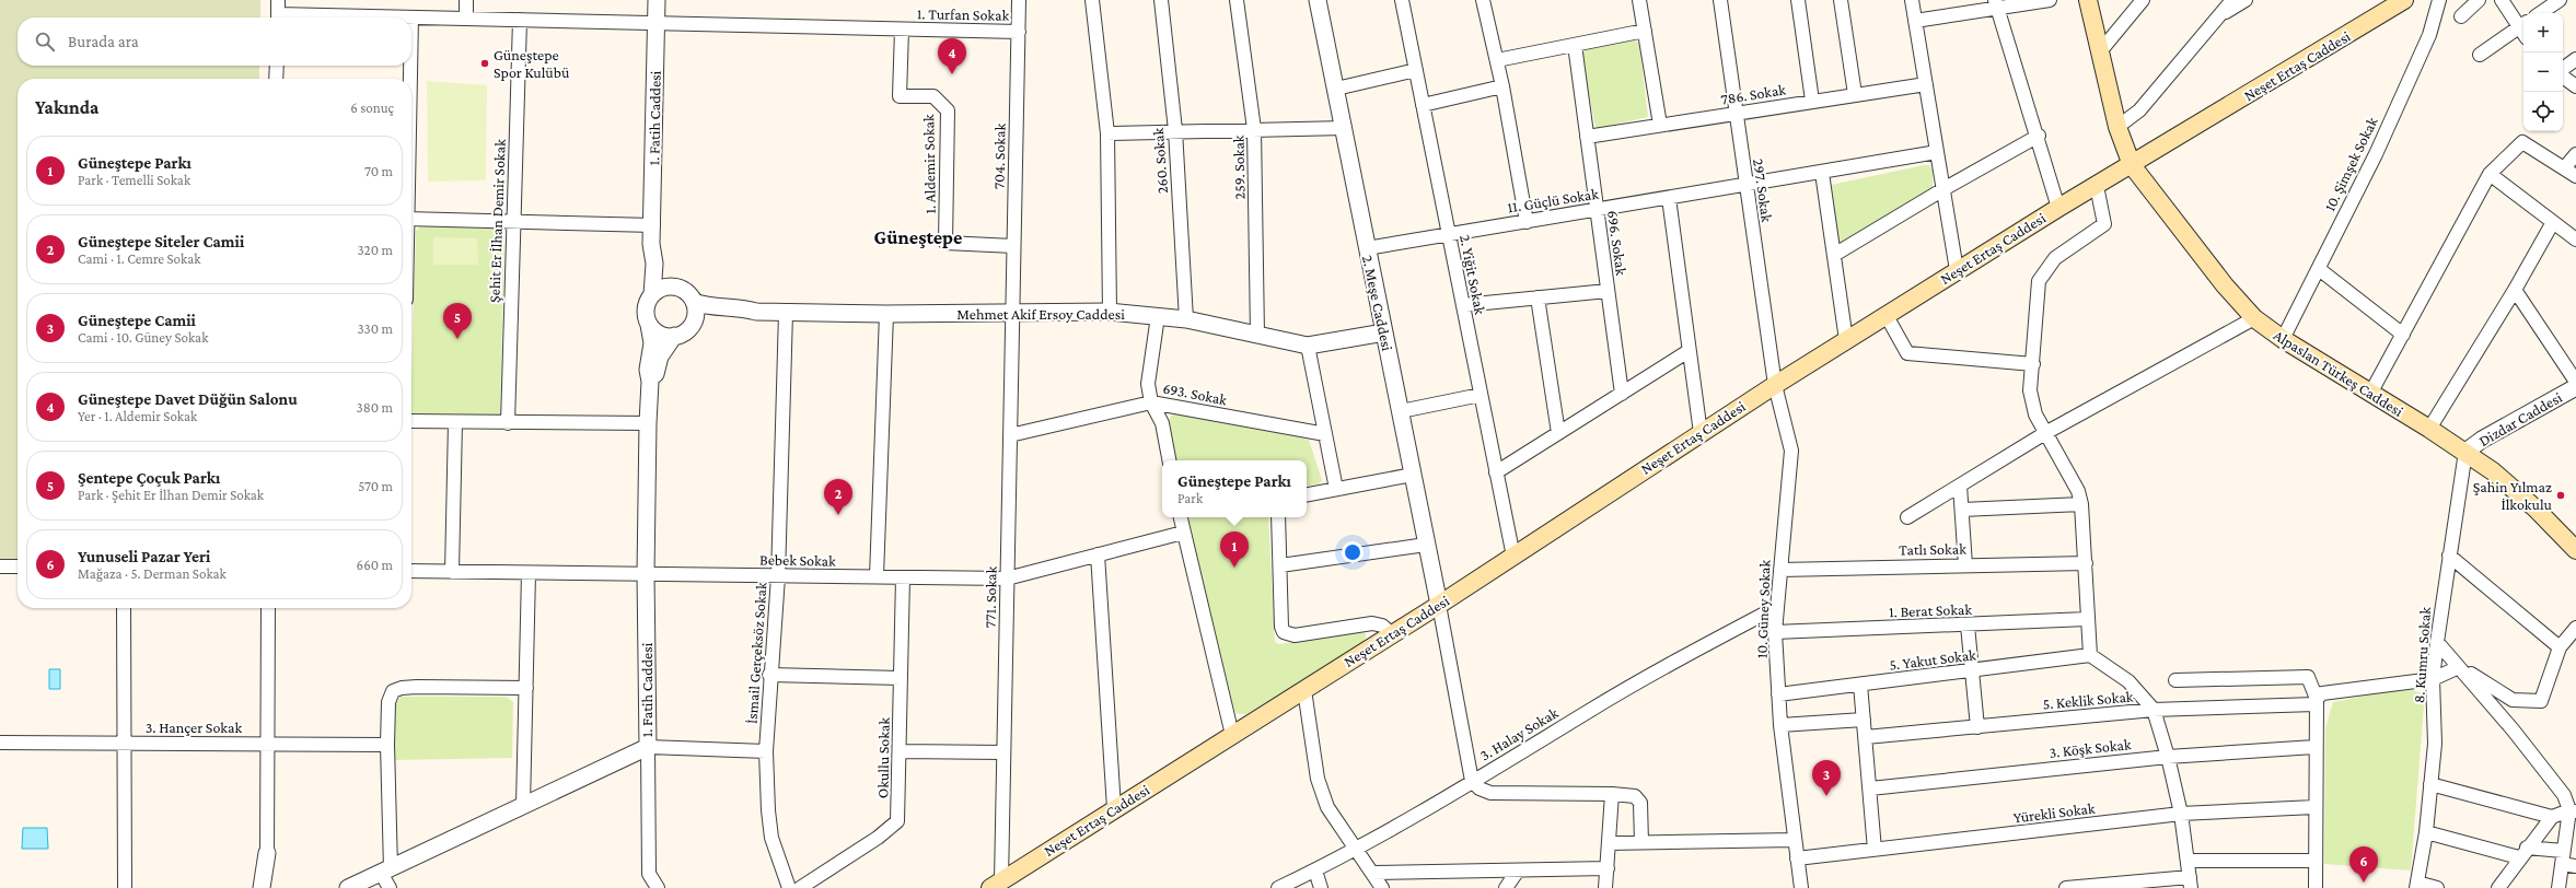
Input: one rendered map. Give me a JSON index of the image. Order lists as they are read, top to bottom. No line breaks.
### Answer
{"streets":{"main road":["Neşet Ertaş Caddesi","Alpaslan Türkeş Caddesi"],"street":["1. Turfan Sokak","786. Sokak","1. Fatih Caddesi","704. Sokak","260. Sokak","1. Aldemir Sokak","10. Şimşek Sokak","259. Sokak","297. Sokak","11. Güçlü Sokak","Şehit Er İlhan Demir Sokak","696. Sokak","2. Yiğit Sokak","2. Meşe Caddesi","Mehmet Akif Ersoy Caddesi","693. Sokak","Dizdar Caddesi","Tatlı Sokak","Bebek Sokak","771. Sokak","10. Güney Sokak","1. Berat Sokak","İsmail Gerçeksöz Sokak","8. Kumru Sokak","5. Yakut Sokak","5. Keklik Sokak","3. Hançer Sokak","3. Halay Sokak","3. Köşk Sokak","Okullu Sokak","Yürekli Sokak"]},"crossings":[["1. Turfan Sokak","1. Fatih Caddesi"],["1. Turfan Sokak","704. Sokak"],["1. Turfan Sokak","1. Aldemir Sokak"],["1. Turfan Sokak","Şehit Er İlhan Demir Sokak"],["Neşet Ertaş Caddesi","297. Sokak"],["Neşet Ertaş Caddesi","2. Yiğit Sokak"],["Neşet Ertaş Caddesi","2. Meşe Caddesi"],["Neşet Ertaş Caddesi","Alpaslan Türkeş Caddesi"],["Neşet Ertaş Caddesi","771. Sokak"],["Neşet Ertaş Caddesi","10. Güney Sokak"],["786. Sokak","297. Sokak"],["786. Sokak","696. Sokak"],["1. Fatih Caddesi","Mehmet Akif Ersoy Caddesi"],["1. Fatih Caddesi","Bebek Sokak"],["704. Sokak","1. Aldemir Sokak"],["704. Sokak","Mehmet Akif Ersoy Caddesi"],["704. Sokak","771. Sokak"],["260. Sokak","Mehmet Akif Ersoy Caddesi"],["10. Şimşek Sokak","Alpaslan Türkeş Caddesi"],["259. Sokak","Mehmet Akif Ersoy Caddesi"],["297. Sokak","11. Güçlü Sokak"],["297. Sokak","10. Güney Sokak"],["11. Güçlü Sokak","696. Sokak"],["11. Güçlü Sokak","2. Yiğit Sokak"],["11. Güçlü Sokak","2. Meşe Caddesi"],["2. Meşe Caddesi","Mehmet Akif Ersoy Caddesi"],["Mehmet Akif Ersoy Caddesi","771. Sokak"],["Mehmet Akif Ersoy Caddesi","İsmail Gerçeksöz Sokak"],["Alpaslan Türkeş Caddesi","Dizdar Caddesi"],["Alpaslan Türkeş Caddesi","8. Kumru Sokak"],["693. Sokak","771. Sokak"],["Dizdar Caddesi","8. Kumru Sokak"],["Tatlı Sokak","10. Güney Sokak"],["Bebek Sokak","771. Sokak"],["Bebek Sokak","İsmail Gerçeksöz Sokak"],["Bebek Sokak","Okullu Sokak"],["10. Güney Sokak","1. Berat Sokak"],["10. Güney Sokak","5. Yakut Sokak"],["10. Güney Sokak","3. Halay Sokak"],["10. Güney Sokak","Yürekli Sokak"],["8. Kumru Sokak","5. Keklik Sokak"]],"districts":["Güneştepe"],"places":["Güneştepe Spor Kulübü","Şahin Yılmaz İlkokulu"],"page":{"map_buttons":["+","−"],"search":"Burada ara","pins":["4","5","2","1","3","6"],"heading":["Yakında","6 sonuç"],"list":[{"mark":"1","name":"Güneştepe Parkı","note":"Park · Temelli Sokak","value":"70 m"},{"mark":"2","name":"Güneştepe Siteler Camii","note":"Cami · 1. Cemre Sokak","value":"320 m"},{"mark":"3","name":"Güneştepe Camii","note":"Cami · 10. Güney Sokak","value":"330 m"},{"mark":"4","name":"Güneştepe Davet Düğün Salonu","note":"Yer · 1. Aldemir Sokak","value":"380 m"},{"mark":"5","name":"Şentepe Çoçuk Parkı","note":"Park · Şehit Er İlhan Demir Sokak","value":"570 m"},{"mark":"6","name":"Yunuseli Pazar Yeri","note":"Mağaza · 5. Derman Sokak","value":"660 m"}],"popup":["Güneştepe Parkı","Park"]}}
